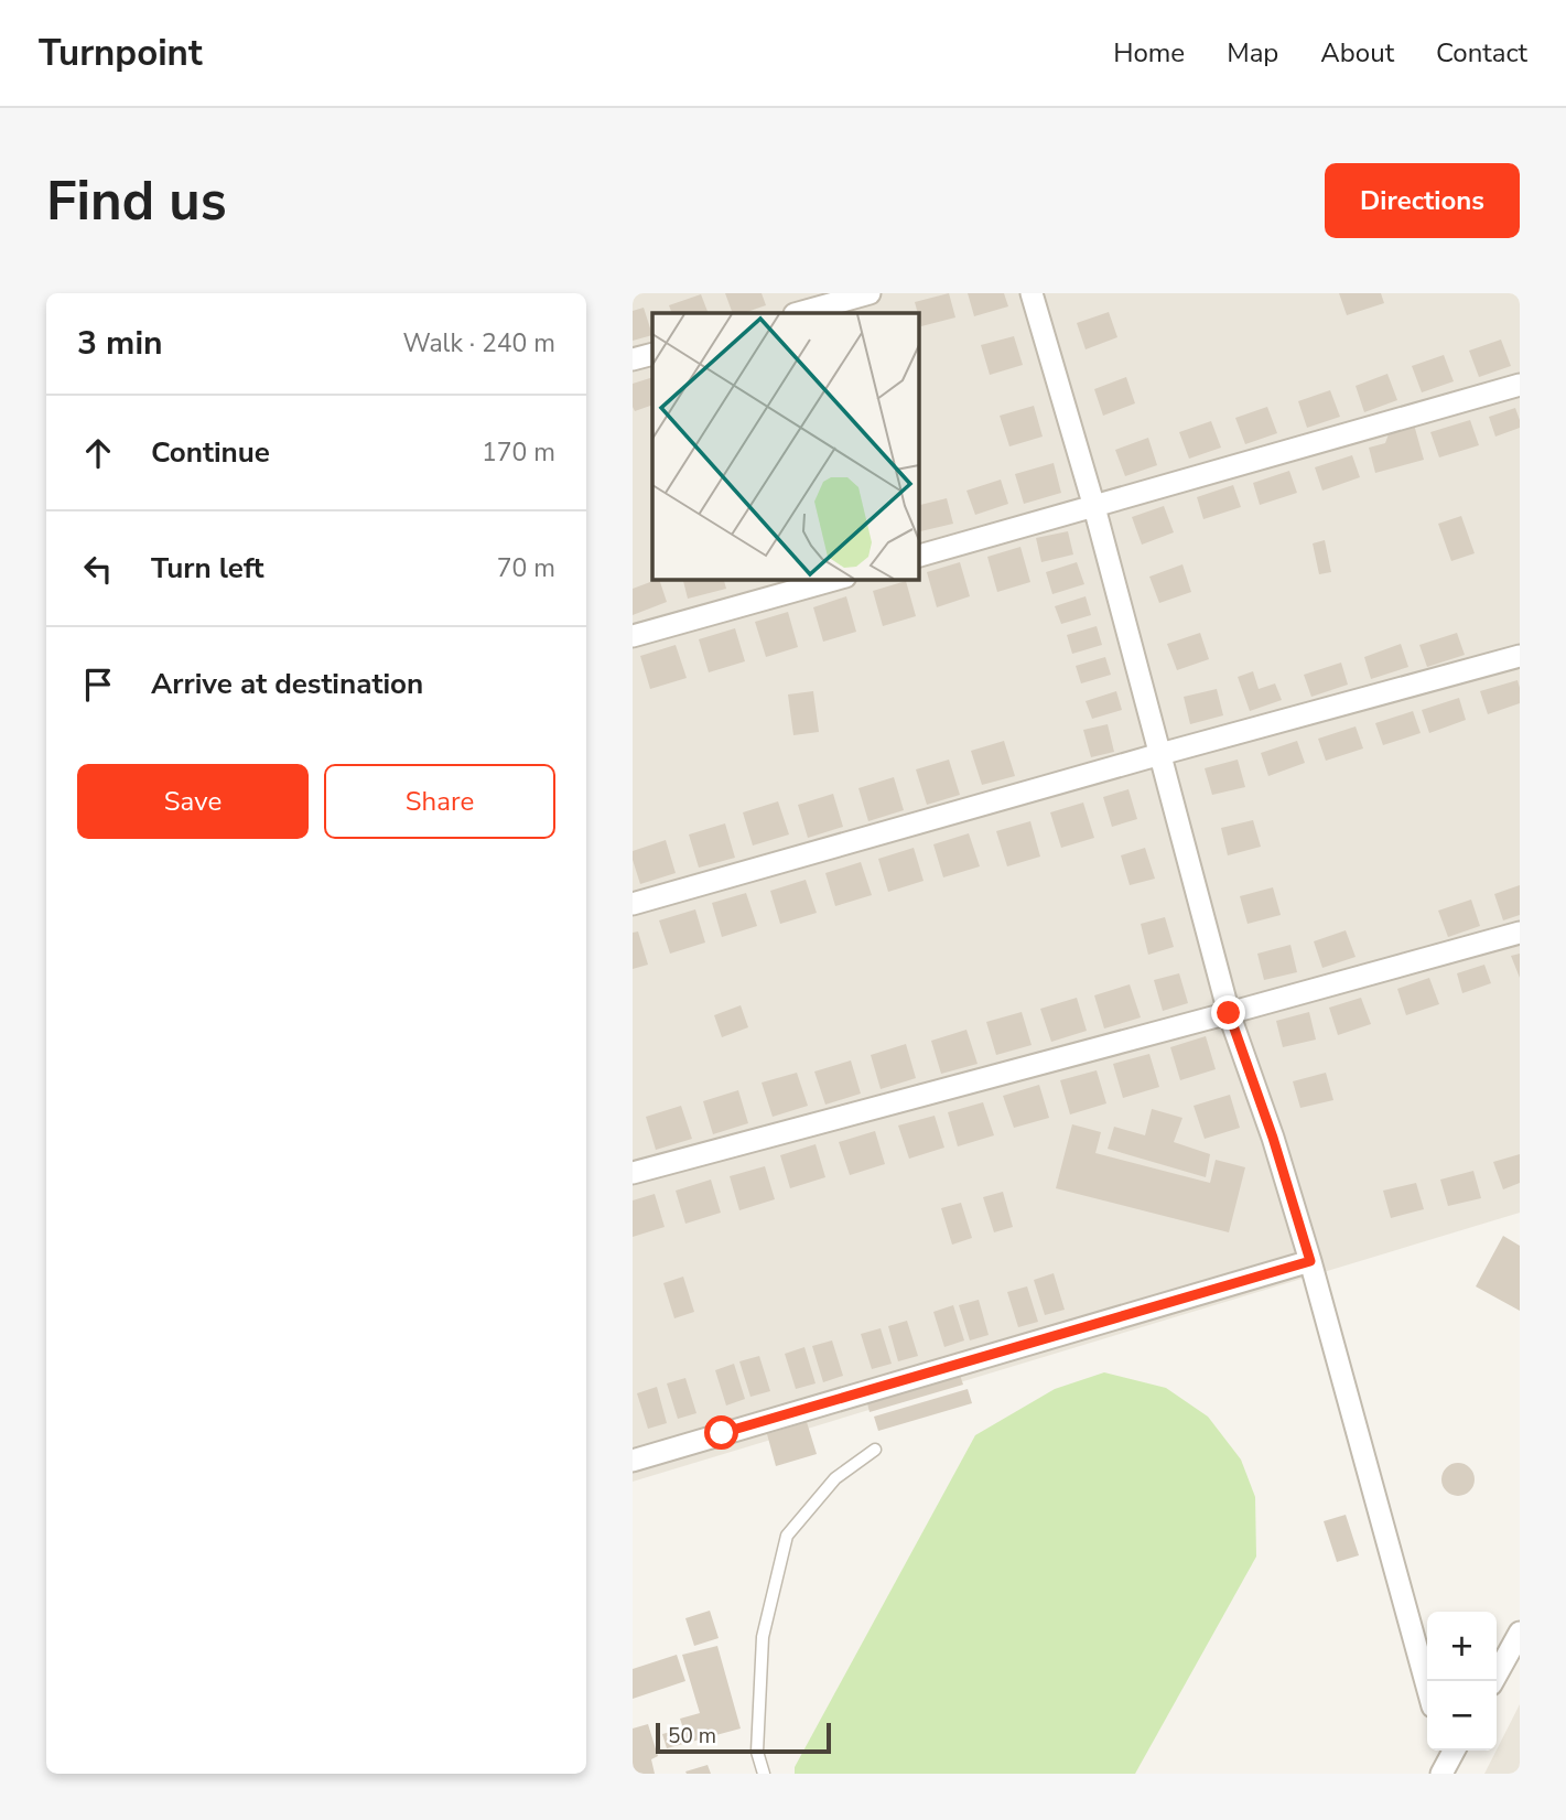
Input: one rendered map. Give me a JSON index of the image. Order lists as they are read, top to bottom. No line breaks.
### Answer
{"scale_bar":"50 m","page":{"header":"Turnpoint","nav":["Home","Map","About","Contact"],"buttons":["Directions",["Save","Share"]],"title":"Find us","heading":["3 min","Walk · 240 m"],"list":[["Continue","170 m"],["Turn left","70 m"],"Arrive at destination"],"map_buttons":["+","−"],"scale":"50 m"}}
